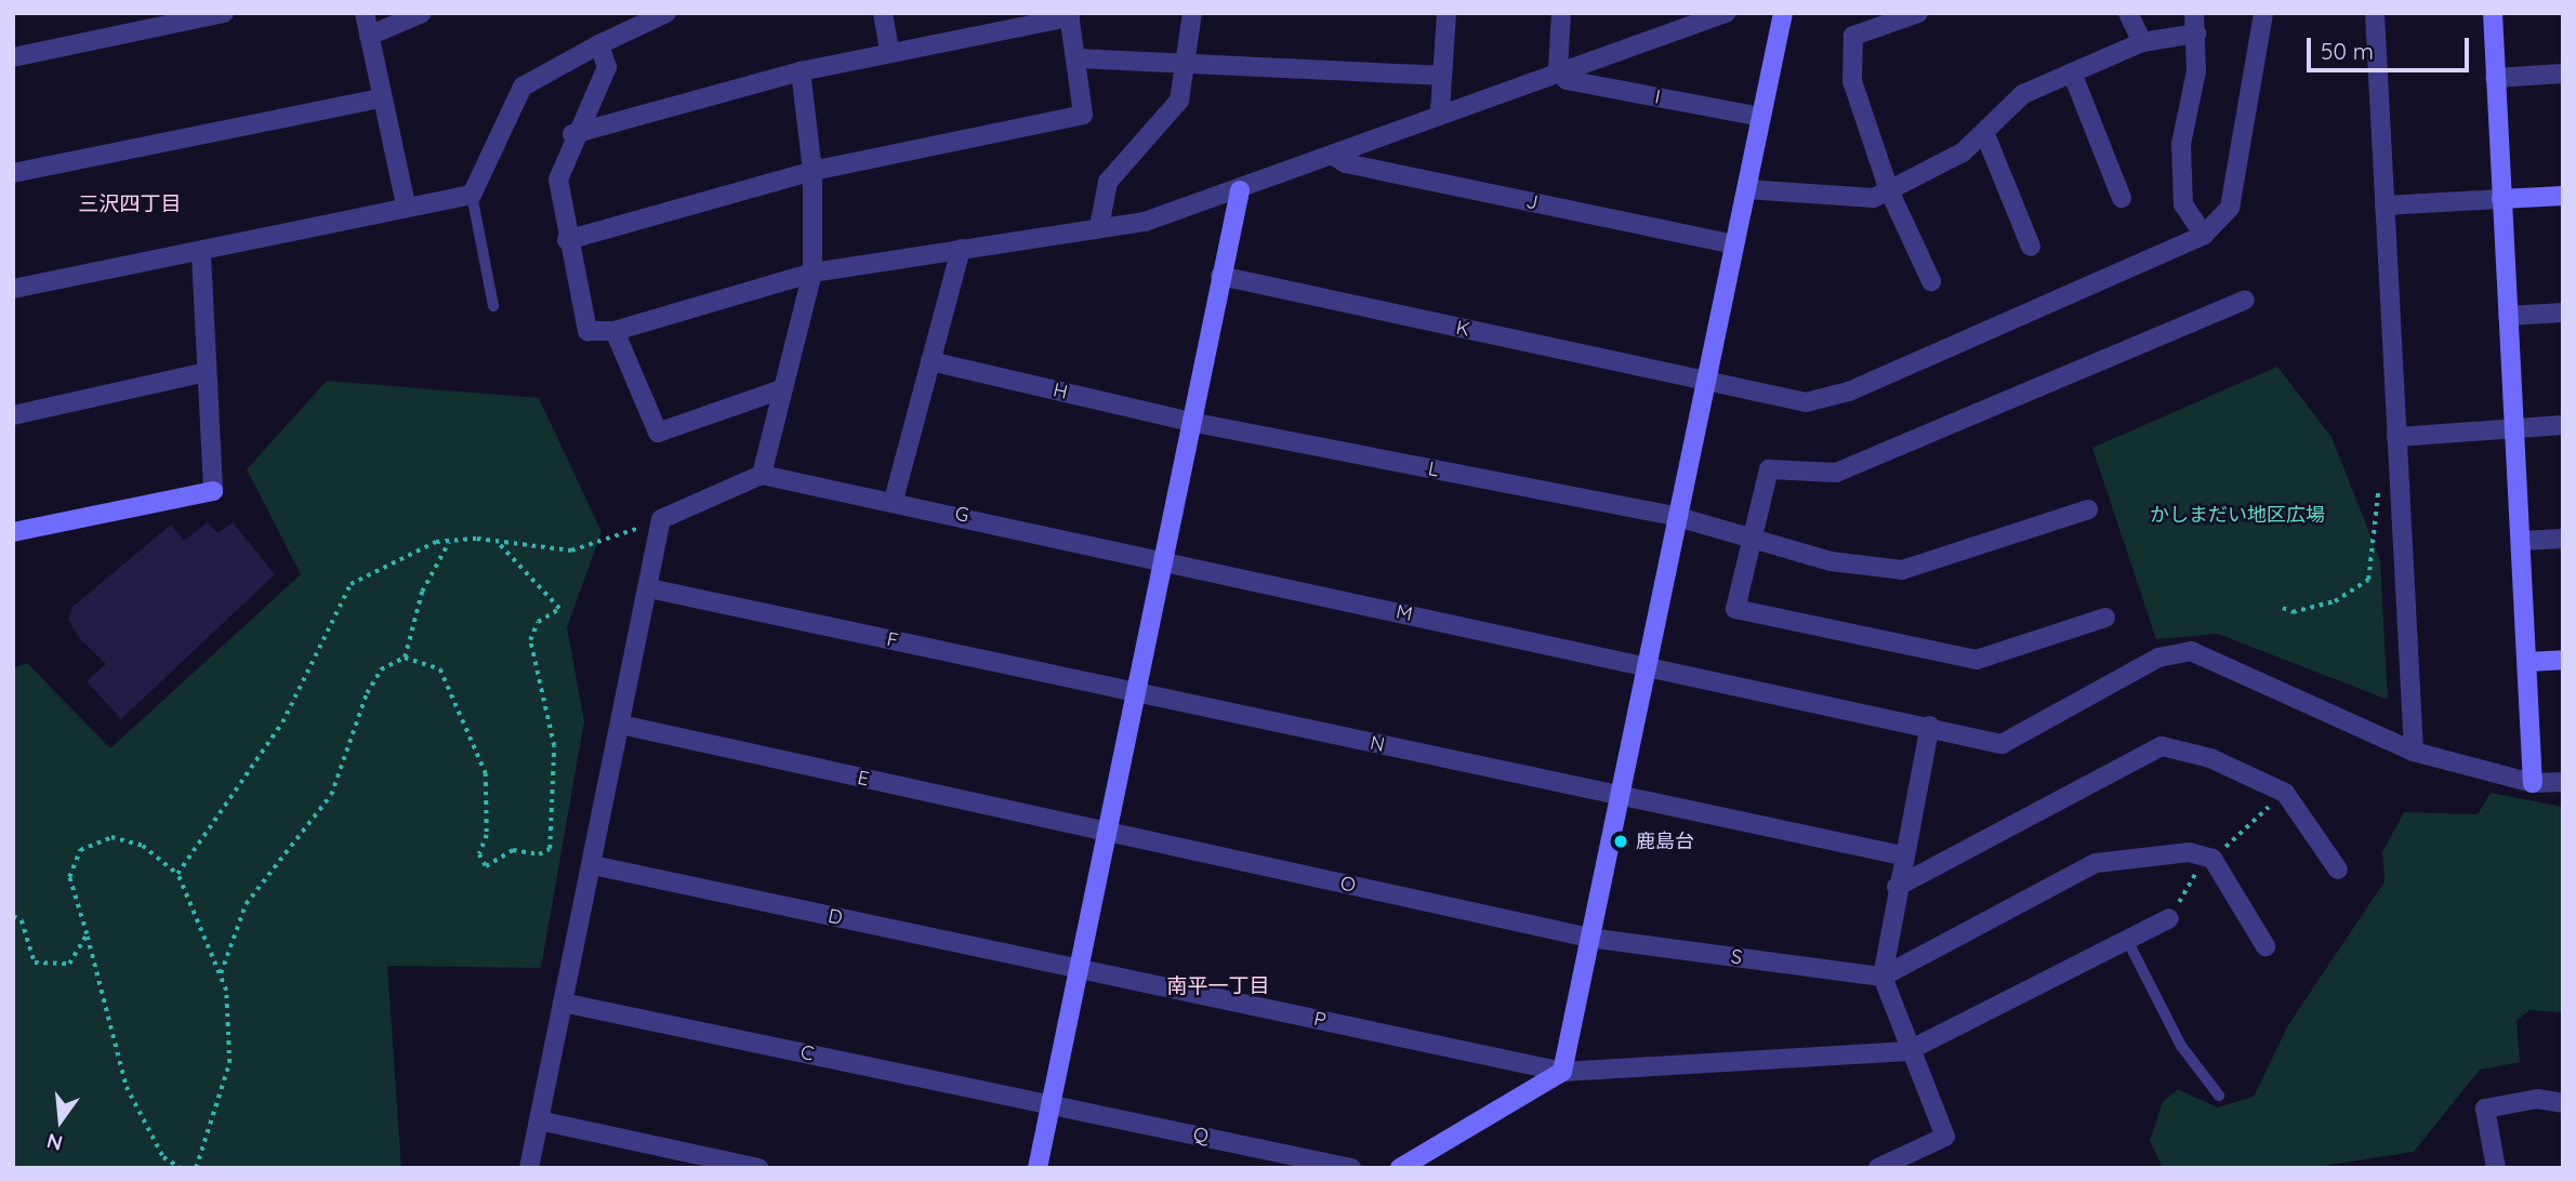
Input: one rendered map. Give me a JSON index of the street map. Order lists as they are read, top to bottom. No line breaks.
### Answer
{"streets":{"street":["I","J","K","H","L","G","M","F","N","E","O","D","S","P","C","Q"]},"crossings":[["H","L"],["G","M"],["F","N"],["E","O"],["O","S"],["D","P"],["C","Q"]],"districts":["三沢四丁目","南平一丁目"],"parks":["かしまだい地区広場"],"places":["鹿島台"],"scale_bar":"50 m","north":"bottom"}
